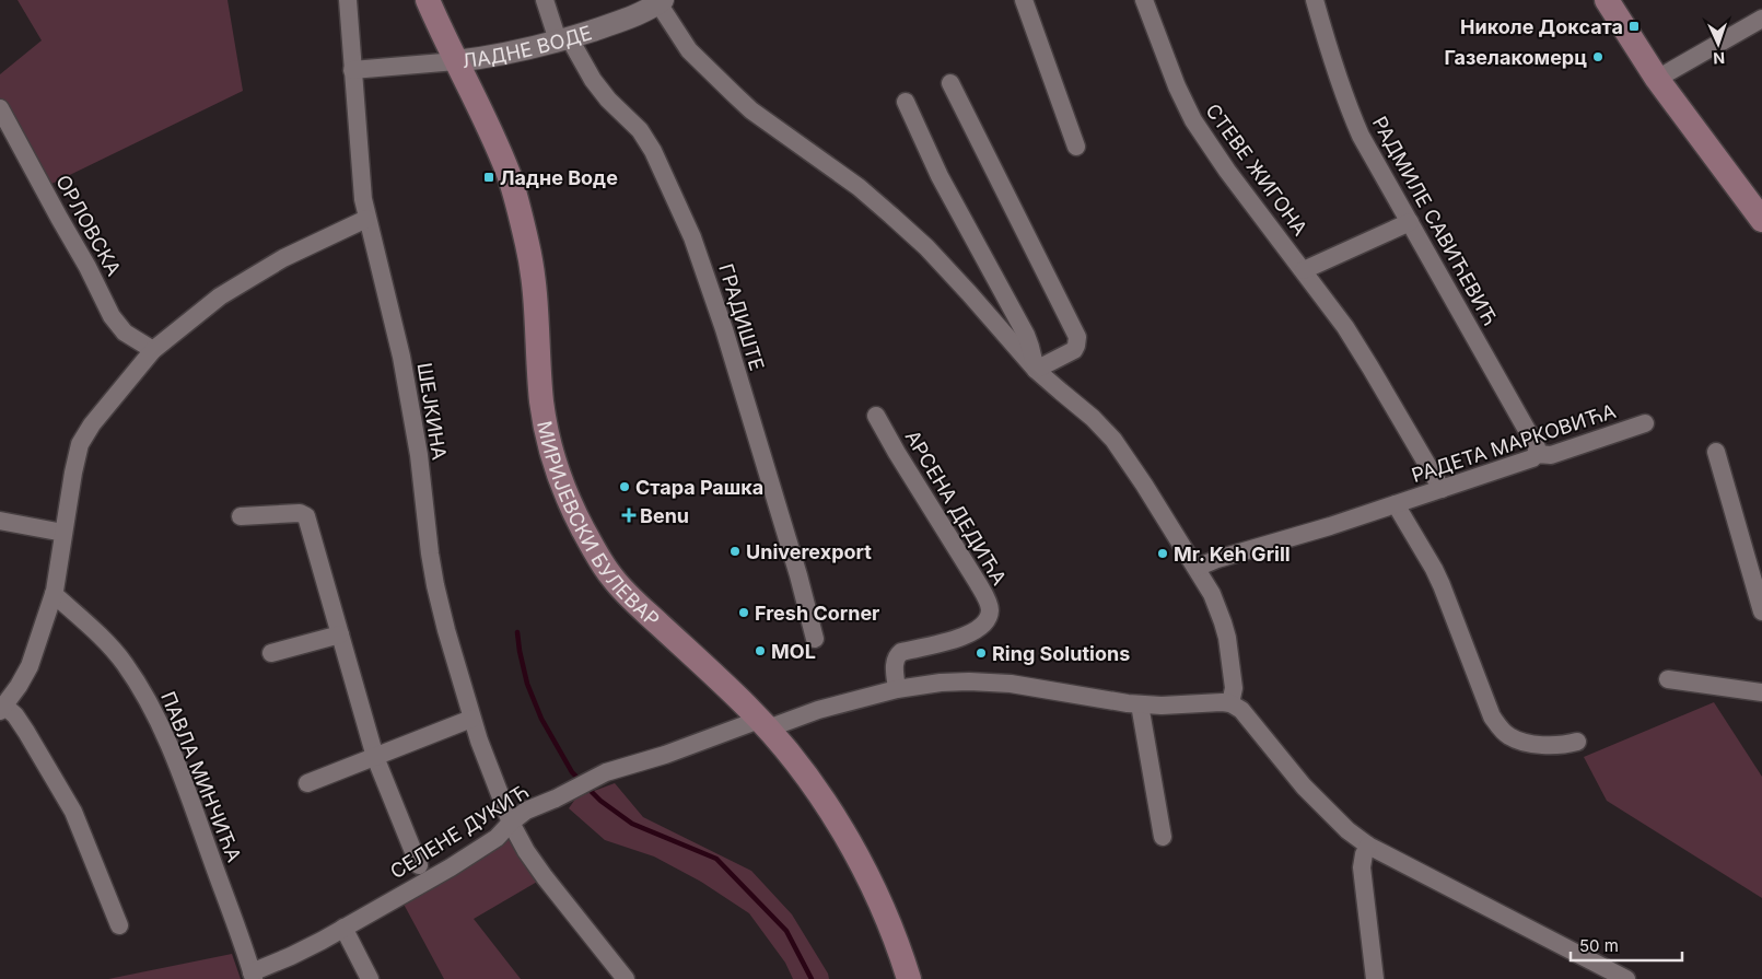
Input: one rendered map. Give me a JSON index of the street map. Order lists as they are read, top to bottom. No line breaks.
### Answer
{"streets":{"main road":["МИРИЈЕВСКИ БУЛЕВАР"],"street":["ЛАДНЕ ВОДЕ","СТЕВЕ ЖИГОНА","РАДМИЛЕ САВИЋЕВИЋ","ОРЛОВСКА","ГРАДИШТЕ","ШЕЈКИНА","РАДЕТА МАРКОВИЋА","АРСЕНА ДЕДИЋА","ПАВЛА МИНЧИЋА","СЕЛЕНЕ ДУКИЋ"]},"crossings":[["ЛАДНЕ ВОДЕ","ГРАДИШТЕ"],["ЛАДНЕ ВОДЕ","ШЕЈКИНА"],["ЛАДНЕ ВОДЕ","МИРИЈЕВСКИ БУЛЕВАР"],["СТЕВЕ ЖИГОНА","РАДЕТА МАРКОВИЋА"],["РАДМИЛЕ САВИЋЕВИЋ","РАДЕТА МАРКОВИЋА"],["ШЕЈКИНА","СЕЛЕНЕ ДУКИЋ"],["АРСЕНА ДЕДИЋА","СЕЛЕНЕ ДУКИЋ"],["МИРИЈЕВСКИ БУЛЕВАР","СЕЛЕНЕ ДУКИЋ"],["ПАВЛА МИНЧИЋА","СЕЛЕНЕ ДУКИЋ"]],"places":{"transit":["Николе Доксата","Ладне Воде"],"other":["Газелакомерц","Стара Рашка","Univerexport","Mr. Keh Grill","Fresh Corner","MOL","Ring Solutions"],"health":["Benu"]},"scale_bar":"50 m","north":"bottom"}
